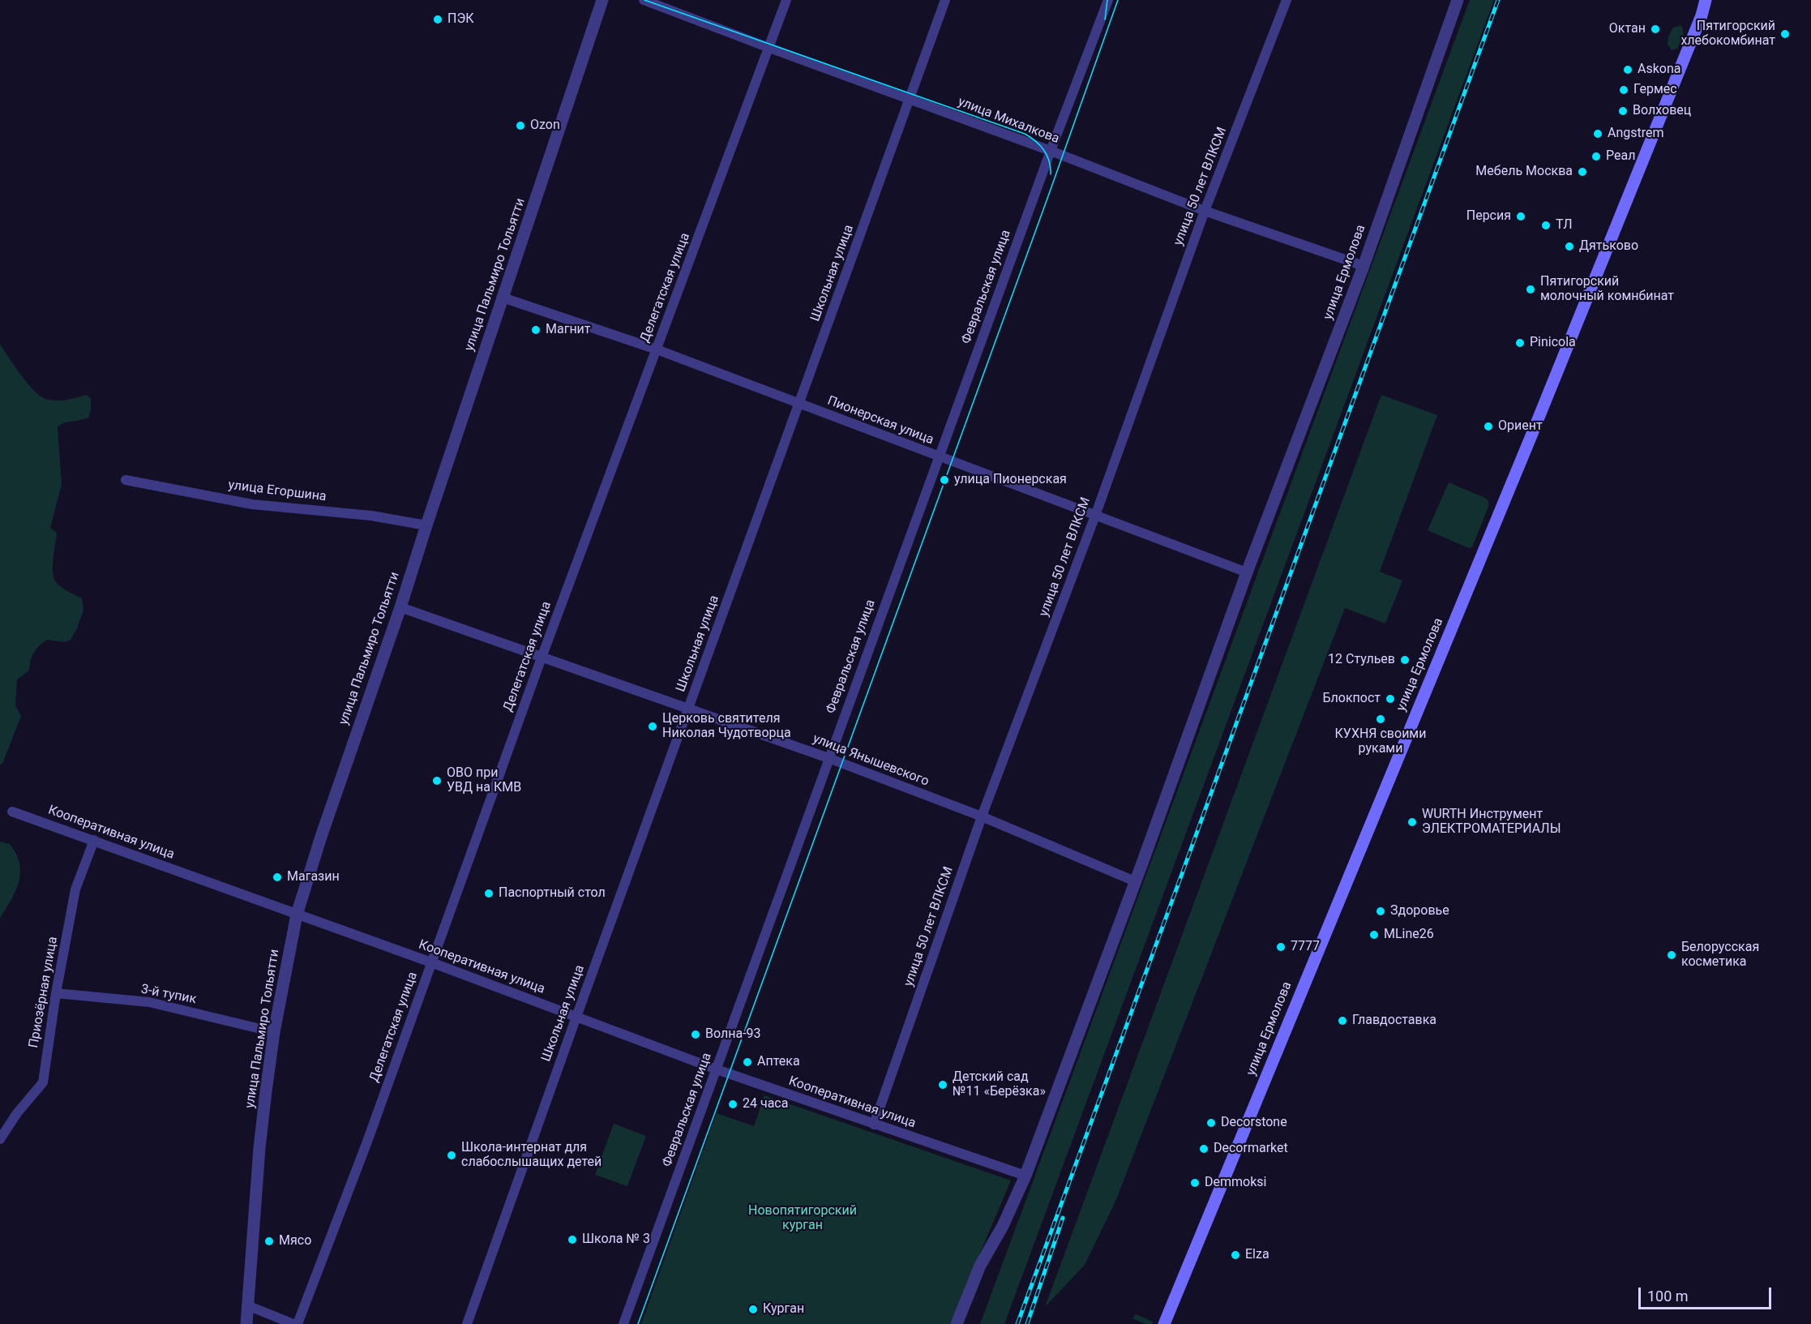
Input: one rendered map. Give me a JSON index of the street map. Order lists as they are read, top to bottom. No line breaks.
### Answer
{"streets":{"main road":["улица Ермолова"],"street":["улица Михалкова","улица 50 лет ВЛКСМ","Школьная улица","улица Пальмиро Тольятти","Февральская улица","Делегатская улица","Пионерская улица","улица Егоршина","улица Янышевского","Кооперативная улица","Приозёрная улица","3-й тупик"]},"crossings":[["улица Михалкова","улица 50 лет ВЛКСМ"],["улица Михалкова","улица Ермолова"],["улица Михалкова","Школьная улица"],["улица Михалкова","Февральская улица"],["улица Михалкова","Делегатская улица"],["улица 50 лет ВЛКСМ","Пионерская улица"],["улица 50 лет ВЛКСМ","улица Янышевского"],["улица 50 лет ВЛКСМ","Кооперативная улица"],["улица Ермолова","Пионерская улица"],["улица Ермолова","улица Янышевского"],["улица Ермолова","Кооперативная улица"],["Школьная улица","Пионерская улица"],["Школьная улица","улица Янышевского"],["Школьная улица","Кооперативная улица"],["улица Пальмиро Тольятти","Пионерская улица"],["улица Пальмиро Тольятти","улица Егоршина"],["улица Пальмиро Тольятти","улица Янышевского"],["улица Пальмиро Тольятти","Кооперативная улица"],["улица Пальмиро Тольятти","3-й тупик"],["Февральская улица","Пионерская улица"],["Февральская улица","улица Янышевского"],["Февральская улица","Кооперативная улица"],["Делегатская улица","Пионерская улица"],["Делегатская улица","улица Янышевского"],["Делегатская улица","Кооперативная улица"],["Кооперативная улица","Приозёрная улица"],["Приозёрная улица","3-й тупик"]],"parks":["Новопятигорский курган"],"places":["ПЭК","Октан","Пятигорский хлебокомбинат","Askona","Гермес","Волховец","Ozon","Angstrem","Реал","Мебель Москва","Персия","ТЛ","Дятьково","Пятигорский молочный комнбинат","Магнит","Pinicola","Ориент","улица Пионерская","12 Стульев","Блокпост","КУХНЯ своими руками","Церковь святителя Николая Чудотворца","ОВО при УВД на КМВ","WURTH Инструмент ЭЛЕКТРОМАТЕРИАЛЫ","Магазин","Паспортный стол","Здоровье","MLine26","7777","Белорусская косметика","Главдоставка","Волна-93","Аптека","Детский сад №11 «Берёзка»","24 часа","Decorstone","Decormarket","Школа-интернат для слабослышащих детей","Demmoksi","Школа № 3","Мясо","Elza","Курган"],"scale_bar":"100 m"}
